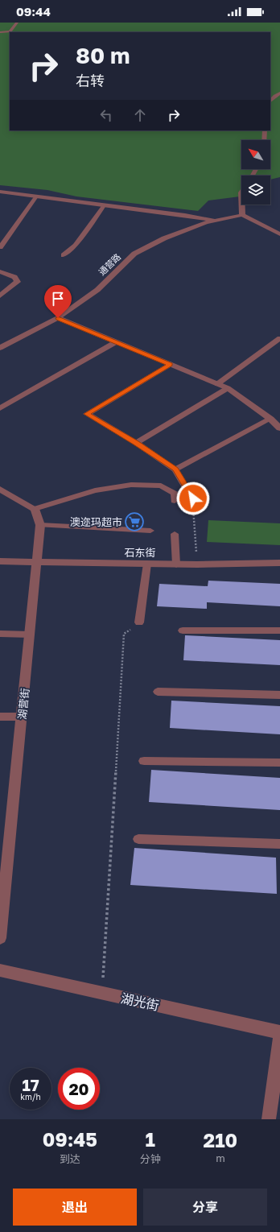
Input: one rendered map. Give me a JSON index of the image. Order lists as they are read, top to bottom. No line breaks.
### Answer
{"streets":{"street":["通营路","石东街","湖营街","湖光街"]},"crossings":[["石东街","湖营街"]],"places":{"supermarket":["澳迩玛超市"]},"north":"top left","page":{"status":"09:44","turn":["80 m","右转"],"speed":"17 km/h","limit":"20","eta":["09:45","到达","1","分钟","210","m"],"buttons":["退出","分享"]}}
